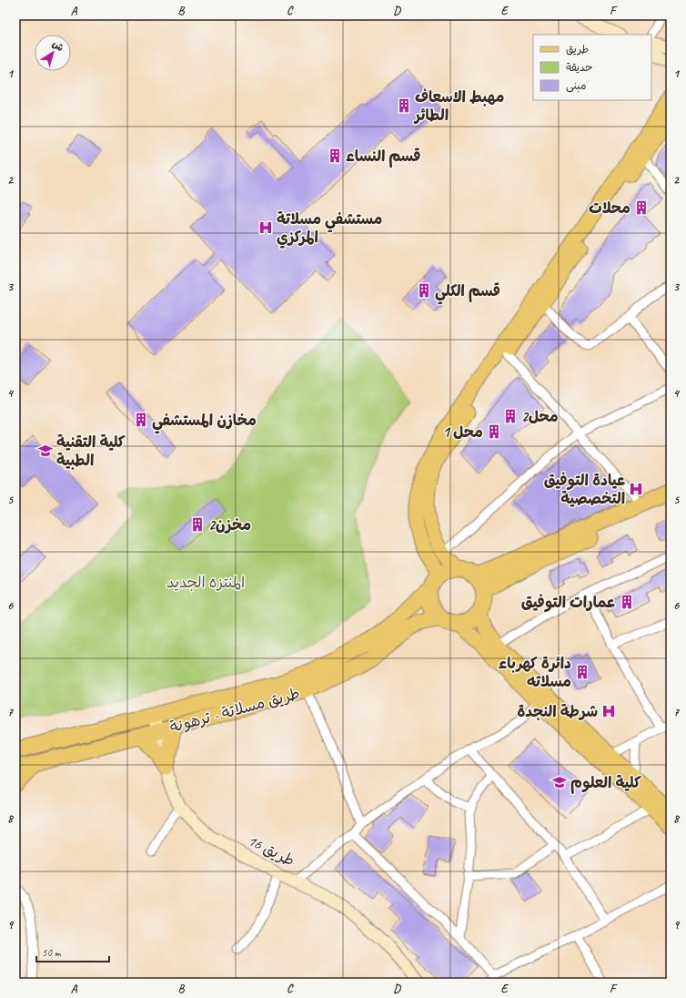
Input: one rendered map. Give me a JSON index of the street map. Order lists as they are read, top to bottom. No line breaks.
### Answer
{"streets":{"highway":["طريق مسلاتة - ترهونة"],"street":["طريق 16"]},"crossings":[["طريق مسلاتة - ترهونة","طريق 16"]],"parks":["المنتزه الجديد"],"places":{"building":["مهبط الاسعاف الطائر","قسم النساء","محلات","قسم الكلي","محل2","مخازن المستشفي","محل 1","مخزن2","عمارات التوفيق","دائرة كهرباء مسلاته"],"hospital":["مستشفي مسلاتة المركزي","عيادة التوفيق التخصصية","شرطة النجدة"],"school or university":["كلية التقنية الطبية","كلية العلوم"]},"legend":["طريق","حديقة","مبنى"],"scale_bar":"50 m","north":"top right","grid":{"columns":["A","B","C","D","E","F"],"rows":["1","2","3","4","5","6","7","8","9"]}}
